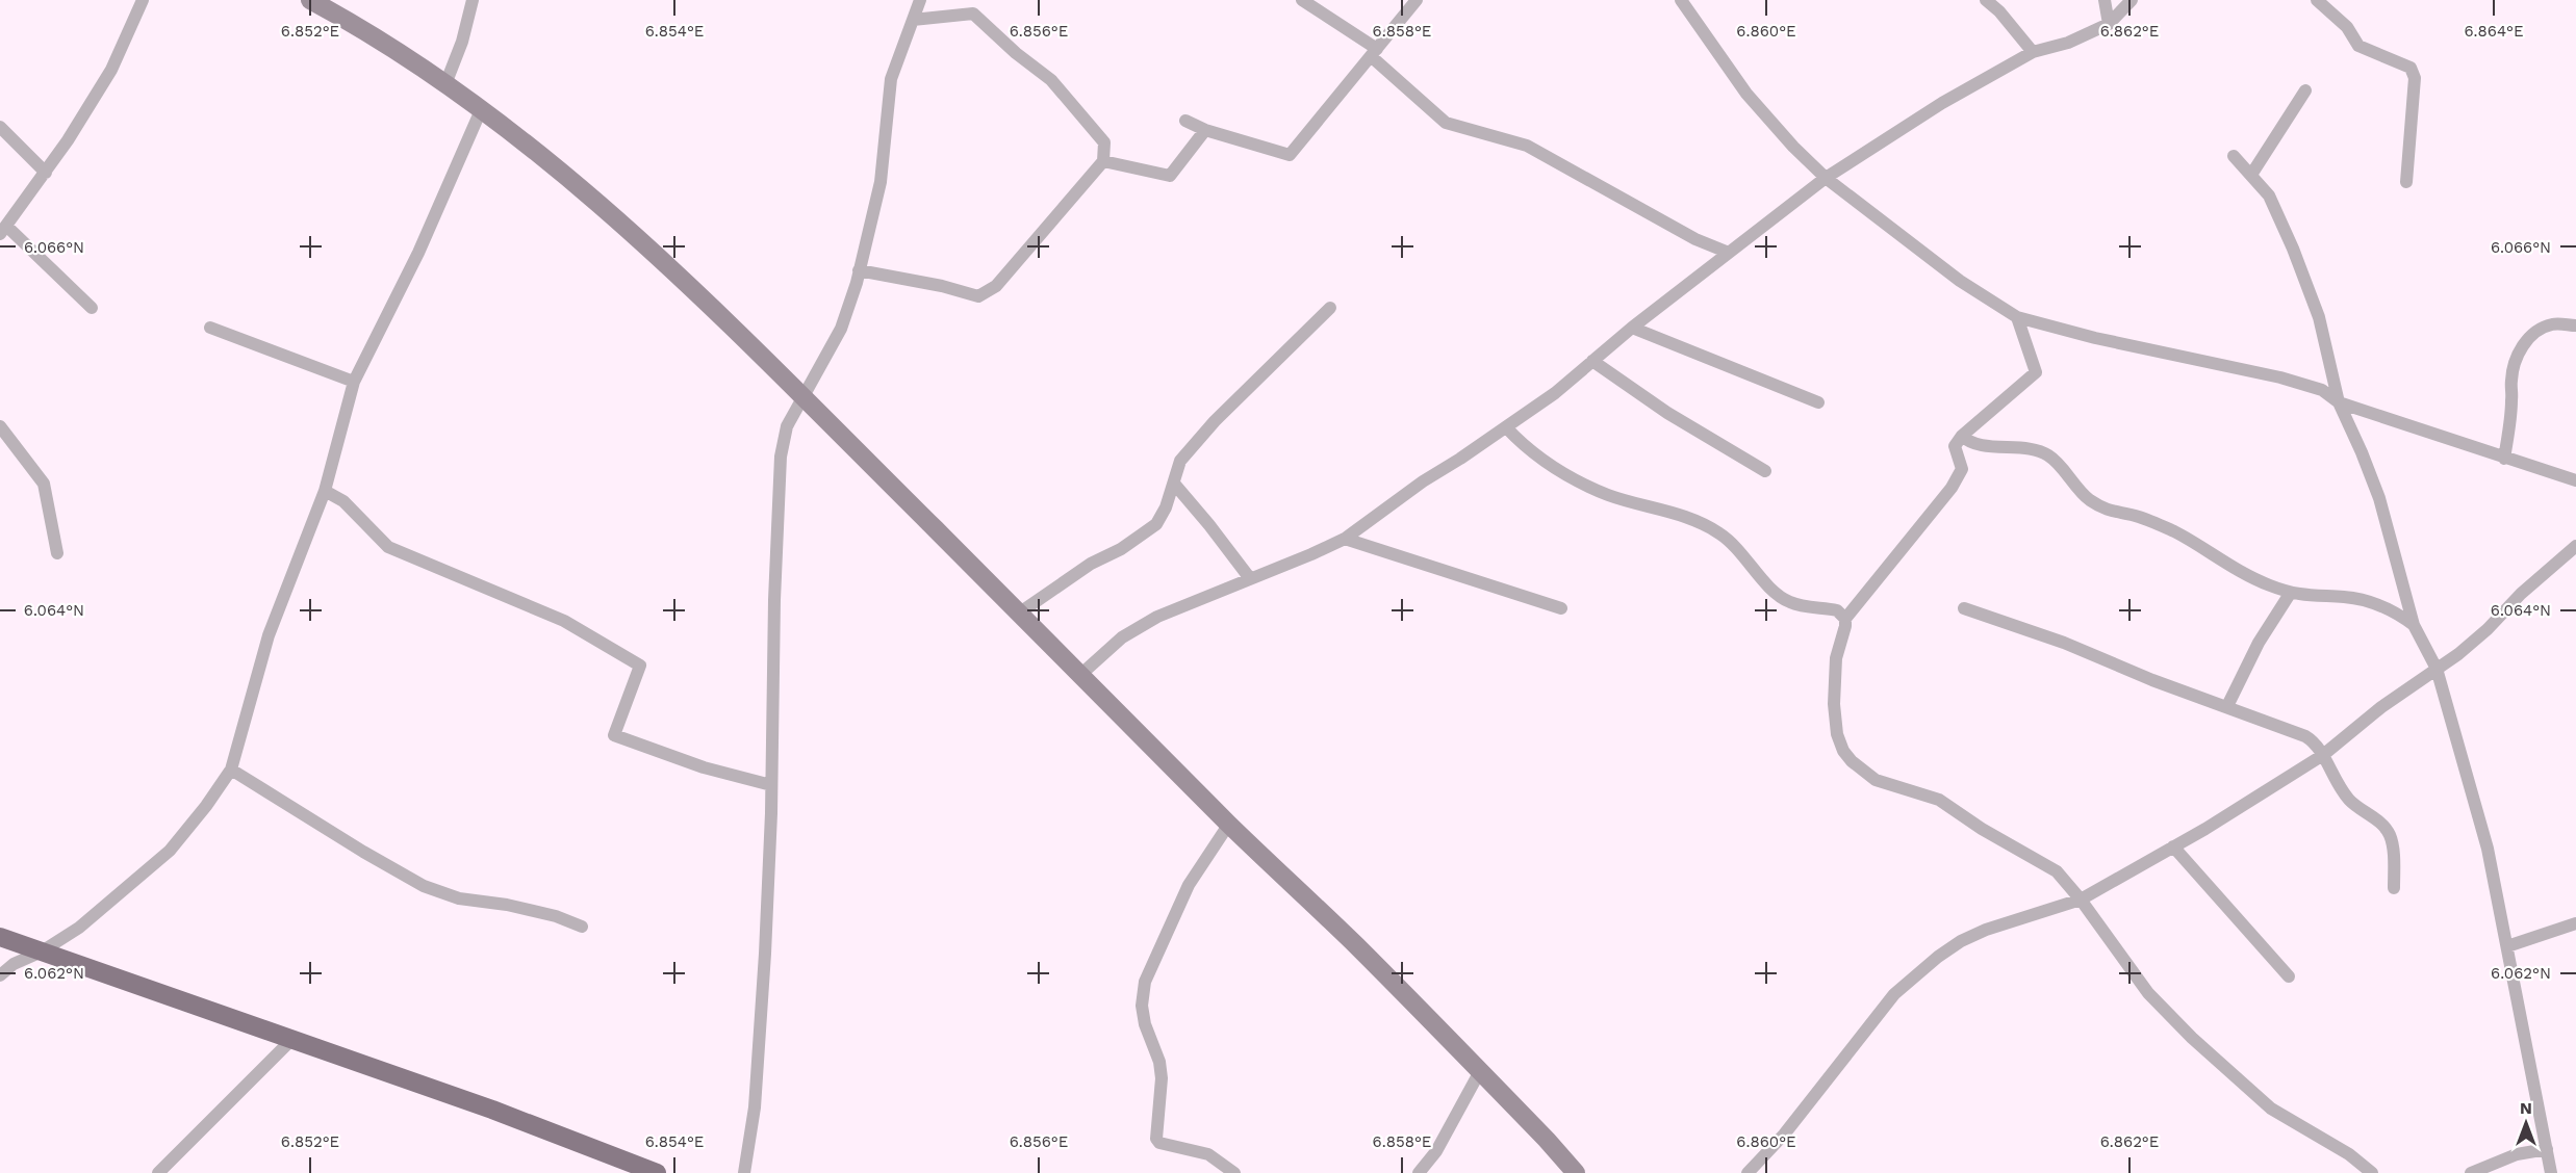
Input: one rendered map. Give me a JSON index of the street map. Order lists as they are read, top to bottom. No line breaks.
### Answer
{"north":"top","coordinates":["6.852°E","6.854°E","6.856°E","6.858°E","6.860°E","6.862°E","6.864°E","6.066°N","6.064°N","6.062°N"]}
